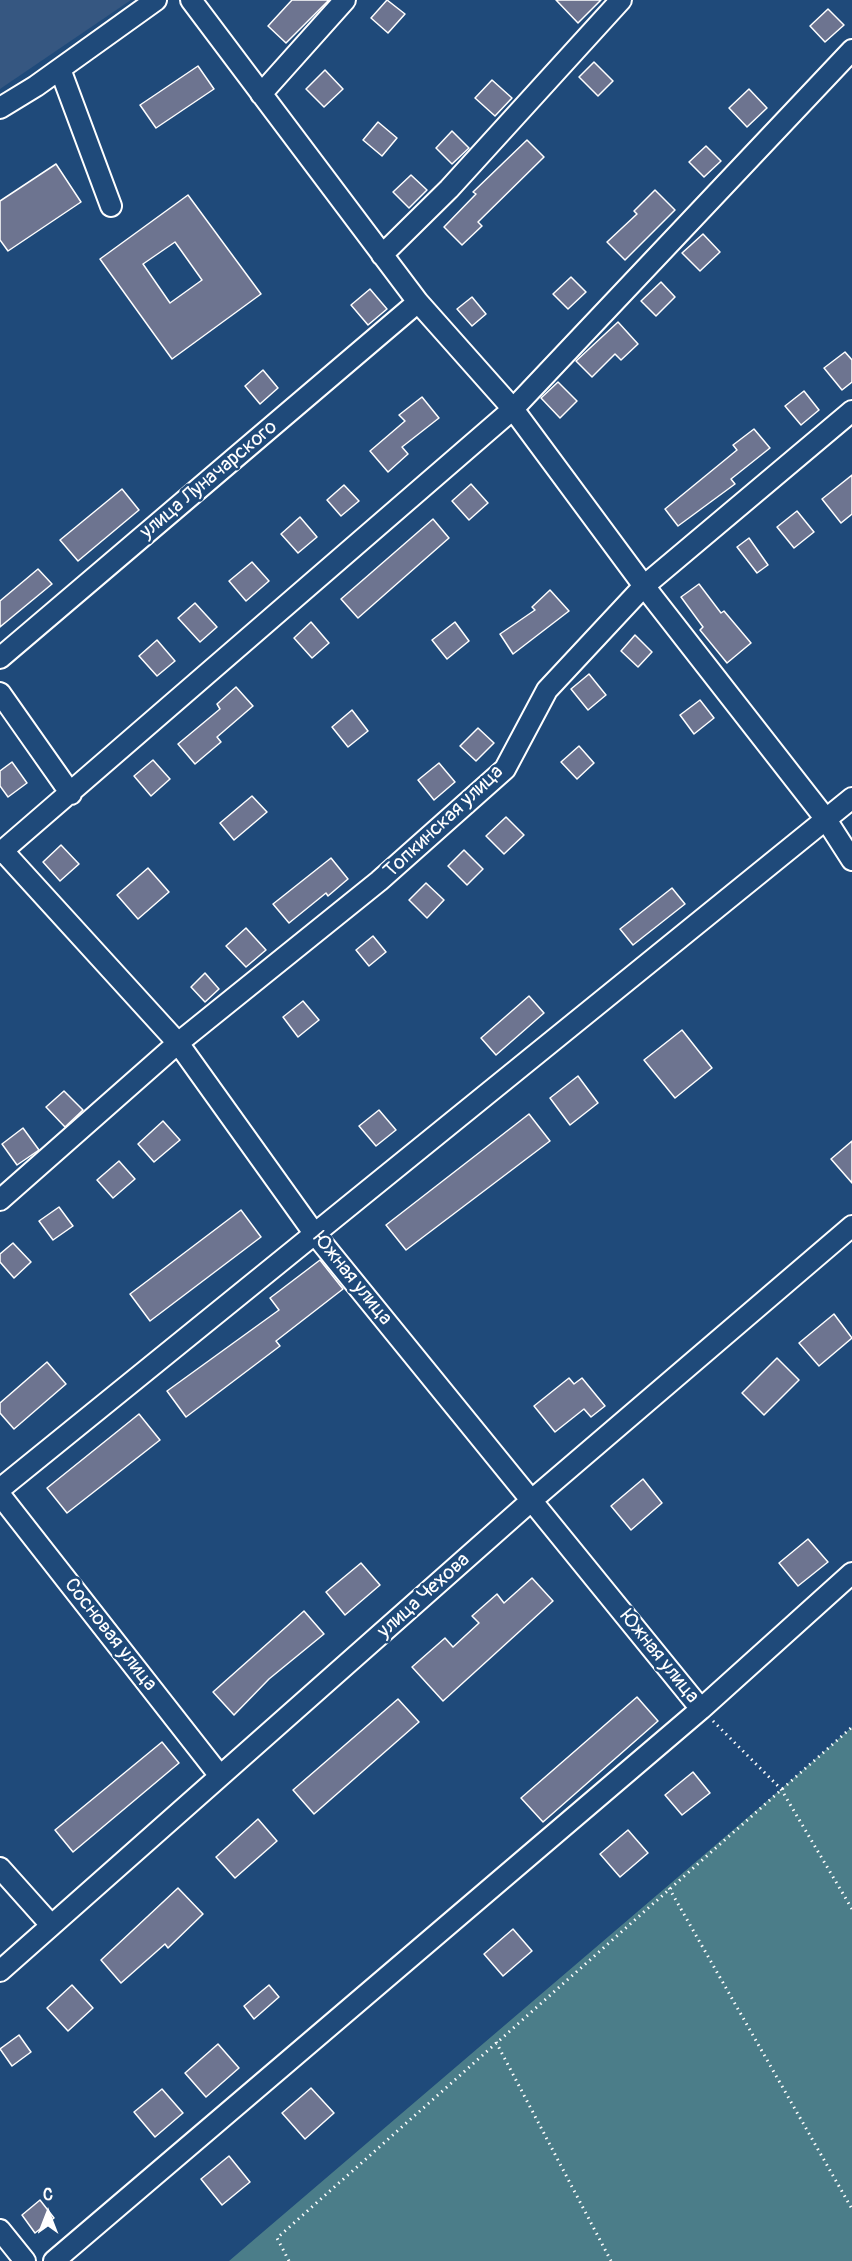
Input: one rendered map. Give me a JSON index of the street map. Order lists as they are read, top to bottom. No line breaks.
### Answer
{"streets":{"street":["улица Луначарского","Топкинская улица","Южная улица","улица Чехова","Сосновая улица"]},"crossings":[["Топкинская улица","Южная улица"],["Южная улица","улица Чехова"],["улица Чехова","Сосновая улица"]],"north":"top"}
